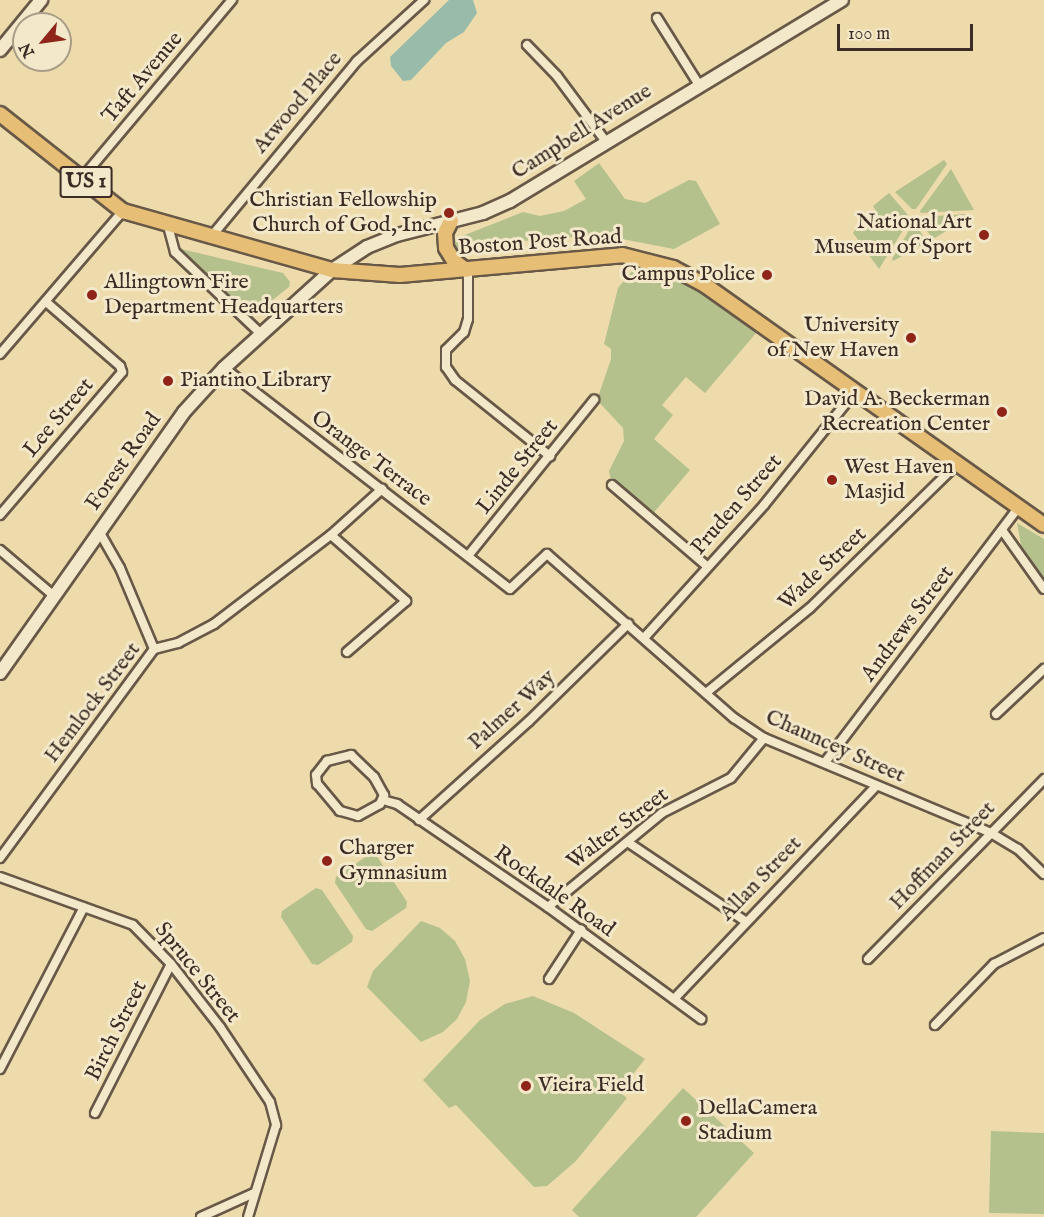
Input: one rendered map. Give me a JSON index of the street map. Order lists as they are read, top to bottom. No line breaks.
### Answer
{"streets":{"main road":["Campbell Avenue","US 1","Boston Post Road","Forest Road"],"street":["Taft Avenue","Atwood Place","Lee Street","Orange Terrace","Linde Street","Pruden Street","Wade Street","Andrews Street","Hemlock Street","Palmer Way","Chauncey Street","Walter Street","Hoffman Street","Allan Street","Rockdale Road","Spruce Street","Birch Street"]},"crossings":[["Taft Avenue","Boston Post Road"],["Atwood Place","Boston Post Road"],["Campbell Avenue","Boston Post Road"],["Campbell Avenue","Forest Road"],["Boston Post Road","Forest Road"],["Boston Post Road","Pruden Street"],["Boston Post Road","Wade Street"],["Boston Post Road","Andrews Street"],["Orange Terrace","Forest Road"],["Orange Terrace","Linde Street"],["Orange Terrace","Hemlock Street"],["Orange Terrace","Chauncey Street"],["Linde Street","Chauncey Street"],["Pruden Street","Chauncey Street"],["Wade Street","Chauncey Street"],["Andrews Street","Chauncey Street"],["Palmer Way","Chauncey Street"],["Palmer Way","Rockdale Road"],["Chauncey Street","Walter Street"],["Chauncey Street","Hoffman Street"],["Chauncey Street","Allan Street"],["Walter Street","Rockdale Road"],["Allan Street","Rockdale Road"],["Spruce Street","Birch Street"]],"places":["Christian Fellowship Church of God, Inc.","National Art Museum of Sport","Campus Police","Allingtown Fire Department Headquarters","University of New Haven","Piantino Library","David A. Beckerman Recreation Center","West Haven Masjid","Charger Gymnasium","Vieira Field","DellaCamera Stadium"],"scale_bar":"100 m","north":"bottom left"}
